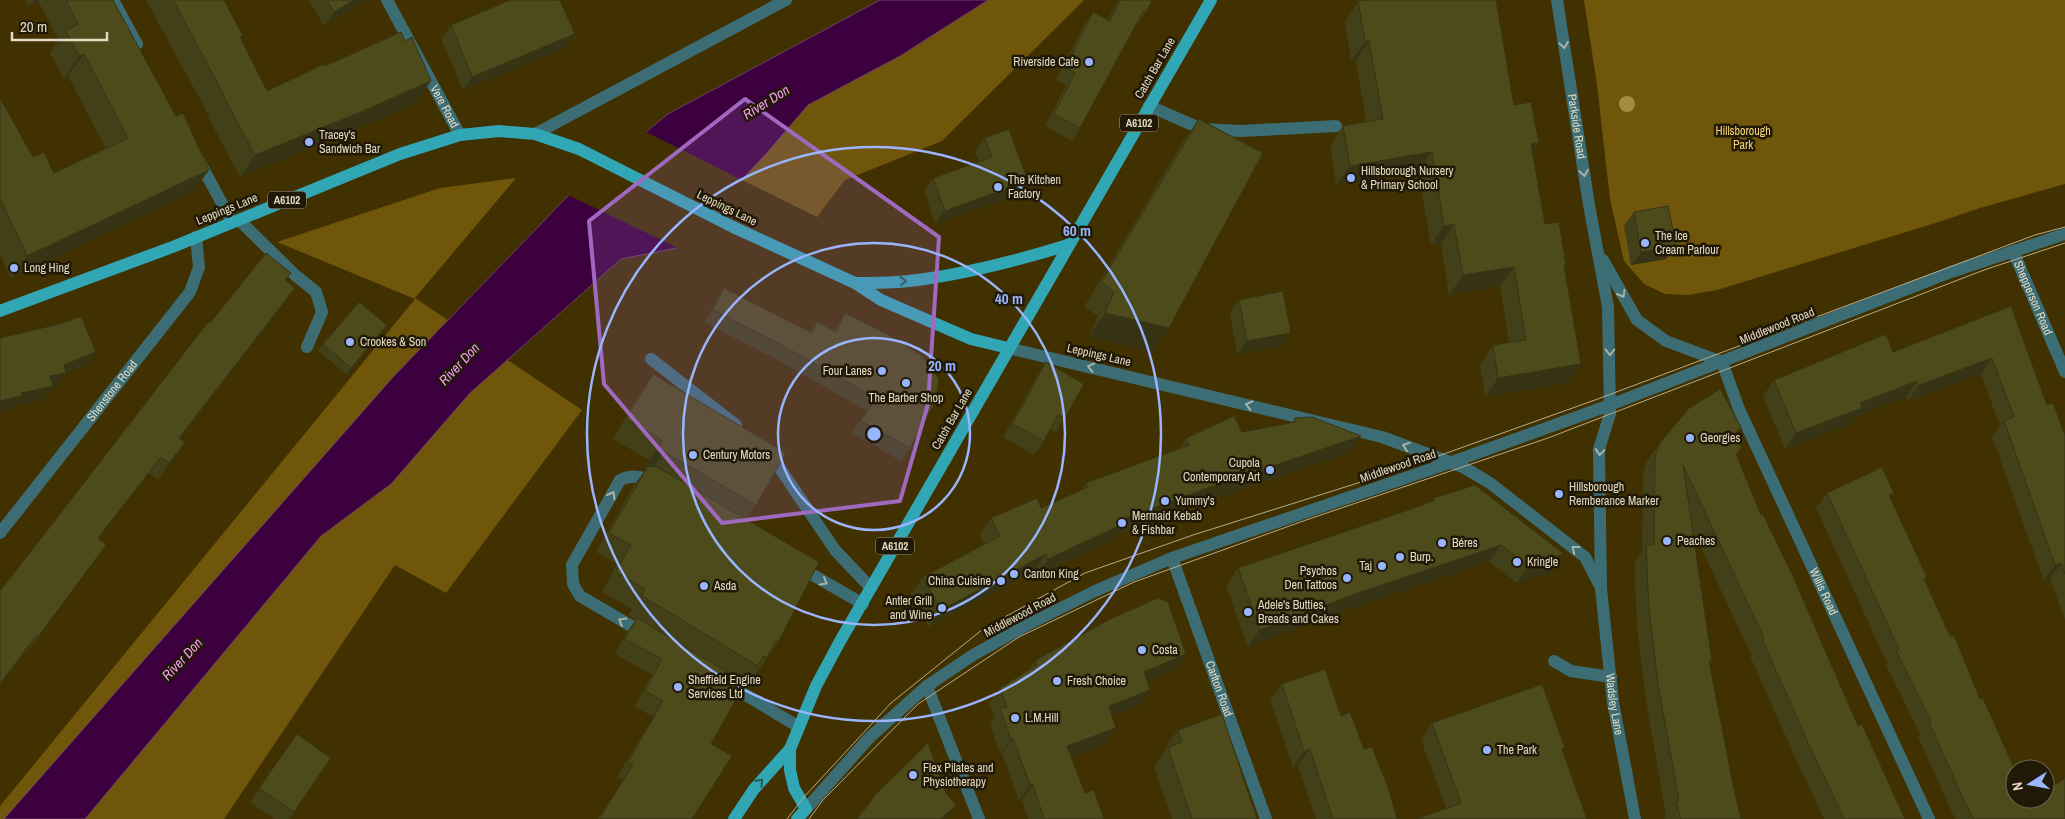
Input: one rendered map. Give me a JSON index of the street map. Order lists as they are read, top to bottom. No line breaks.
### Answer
{"streets":{"main road":["Catch Bar Lane","A6102","Leppings Lane"],"street":["Vere Road","Parkside Road","Shepperson Road","Middlewood Road","Shenstone Road","Willis Road","Carlton Road","Wadsley Lane"]},"crossings":[["Catch Bar Lane","A6102"],["Catch Bar Lane","Leppings Lane"],["Catch Bar Lane","Middlewood Road"],["Vere Road","Leppings Lane"],["A6102","Leppings Lane"],["Parkside Road","Middlewood Road"],["Parkside Road","Willis Road"],["Parkside Road","Wadsley Lane"],["Leppings Lane","Middlewood Road"],["Leppings Lane","Shenstone Road"],["Leppings Lane","Wadsley Lane"],["Shepperson Road","Middlewood Road"],["Middlewood Road","Willis Road"],["Middlewood Road","Carlton Road"],["Middlewood Road","Wadsley Lane"]],"one_way":["Parkside Road"],"water":["River Don"],"parks":["Hillsborough Park"],"places":["Riverside Cafe","Tracey's Sandwich Bar","Hillsborough Nursery & Primary School","The Kitchen Factory","The Ice Cream Parlour","Long Hing","Crookes & Son","Four Lanes","The Barber Shop","Georgies","Century Motors","Cupola Contemporary Art","Hillsborough Remberance Marker","Yummy's","Mermaid Kebab & Fishbar","Peaches","Béres","Burp.","Kringle","Taj","Canton King","Psychos Den Tattoos","China Cuisine","Asda","Antler Grill and Wine","Adele's Butties, Breads and Cakes","Costa","Fresh Choice","Sheffield Engine Services Ltd","L.M.Hill","The Park","Flex Pilates and Physiotherapy"],"scale_bar":"20 m","north":"left","rings":["60 m","40 m","20 m"]}
